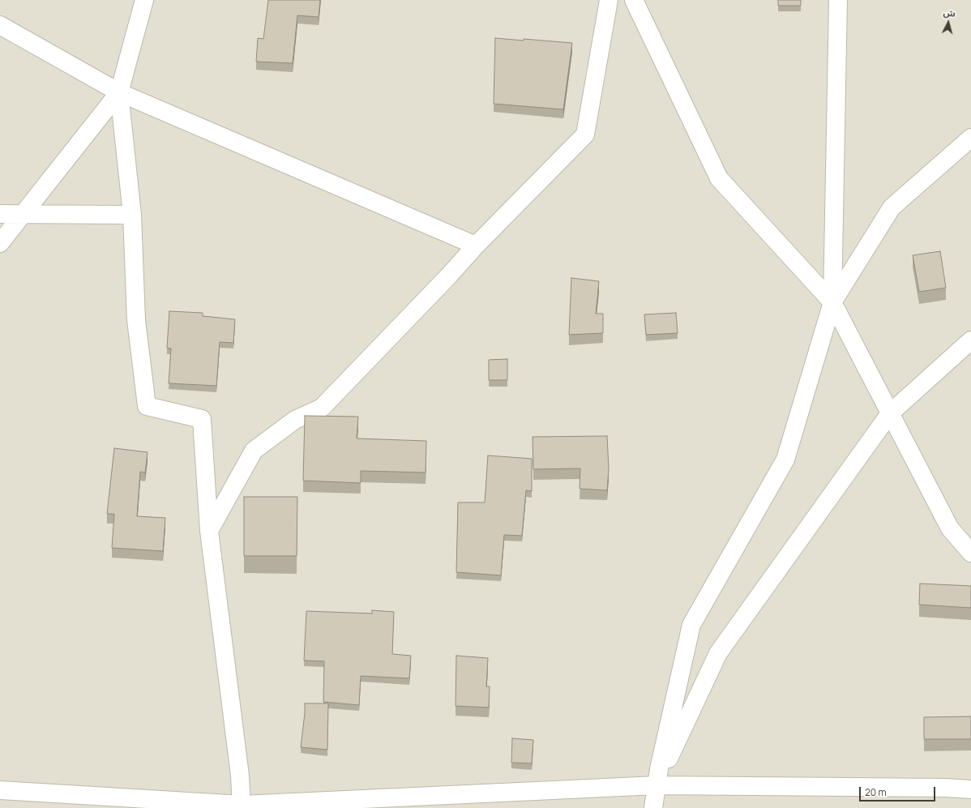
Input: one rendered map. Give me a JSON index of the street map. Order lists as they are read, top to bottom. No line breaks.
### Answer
{"scale_bar":"20 m","north":"top"}
